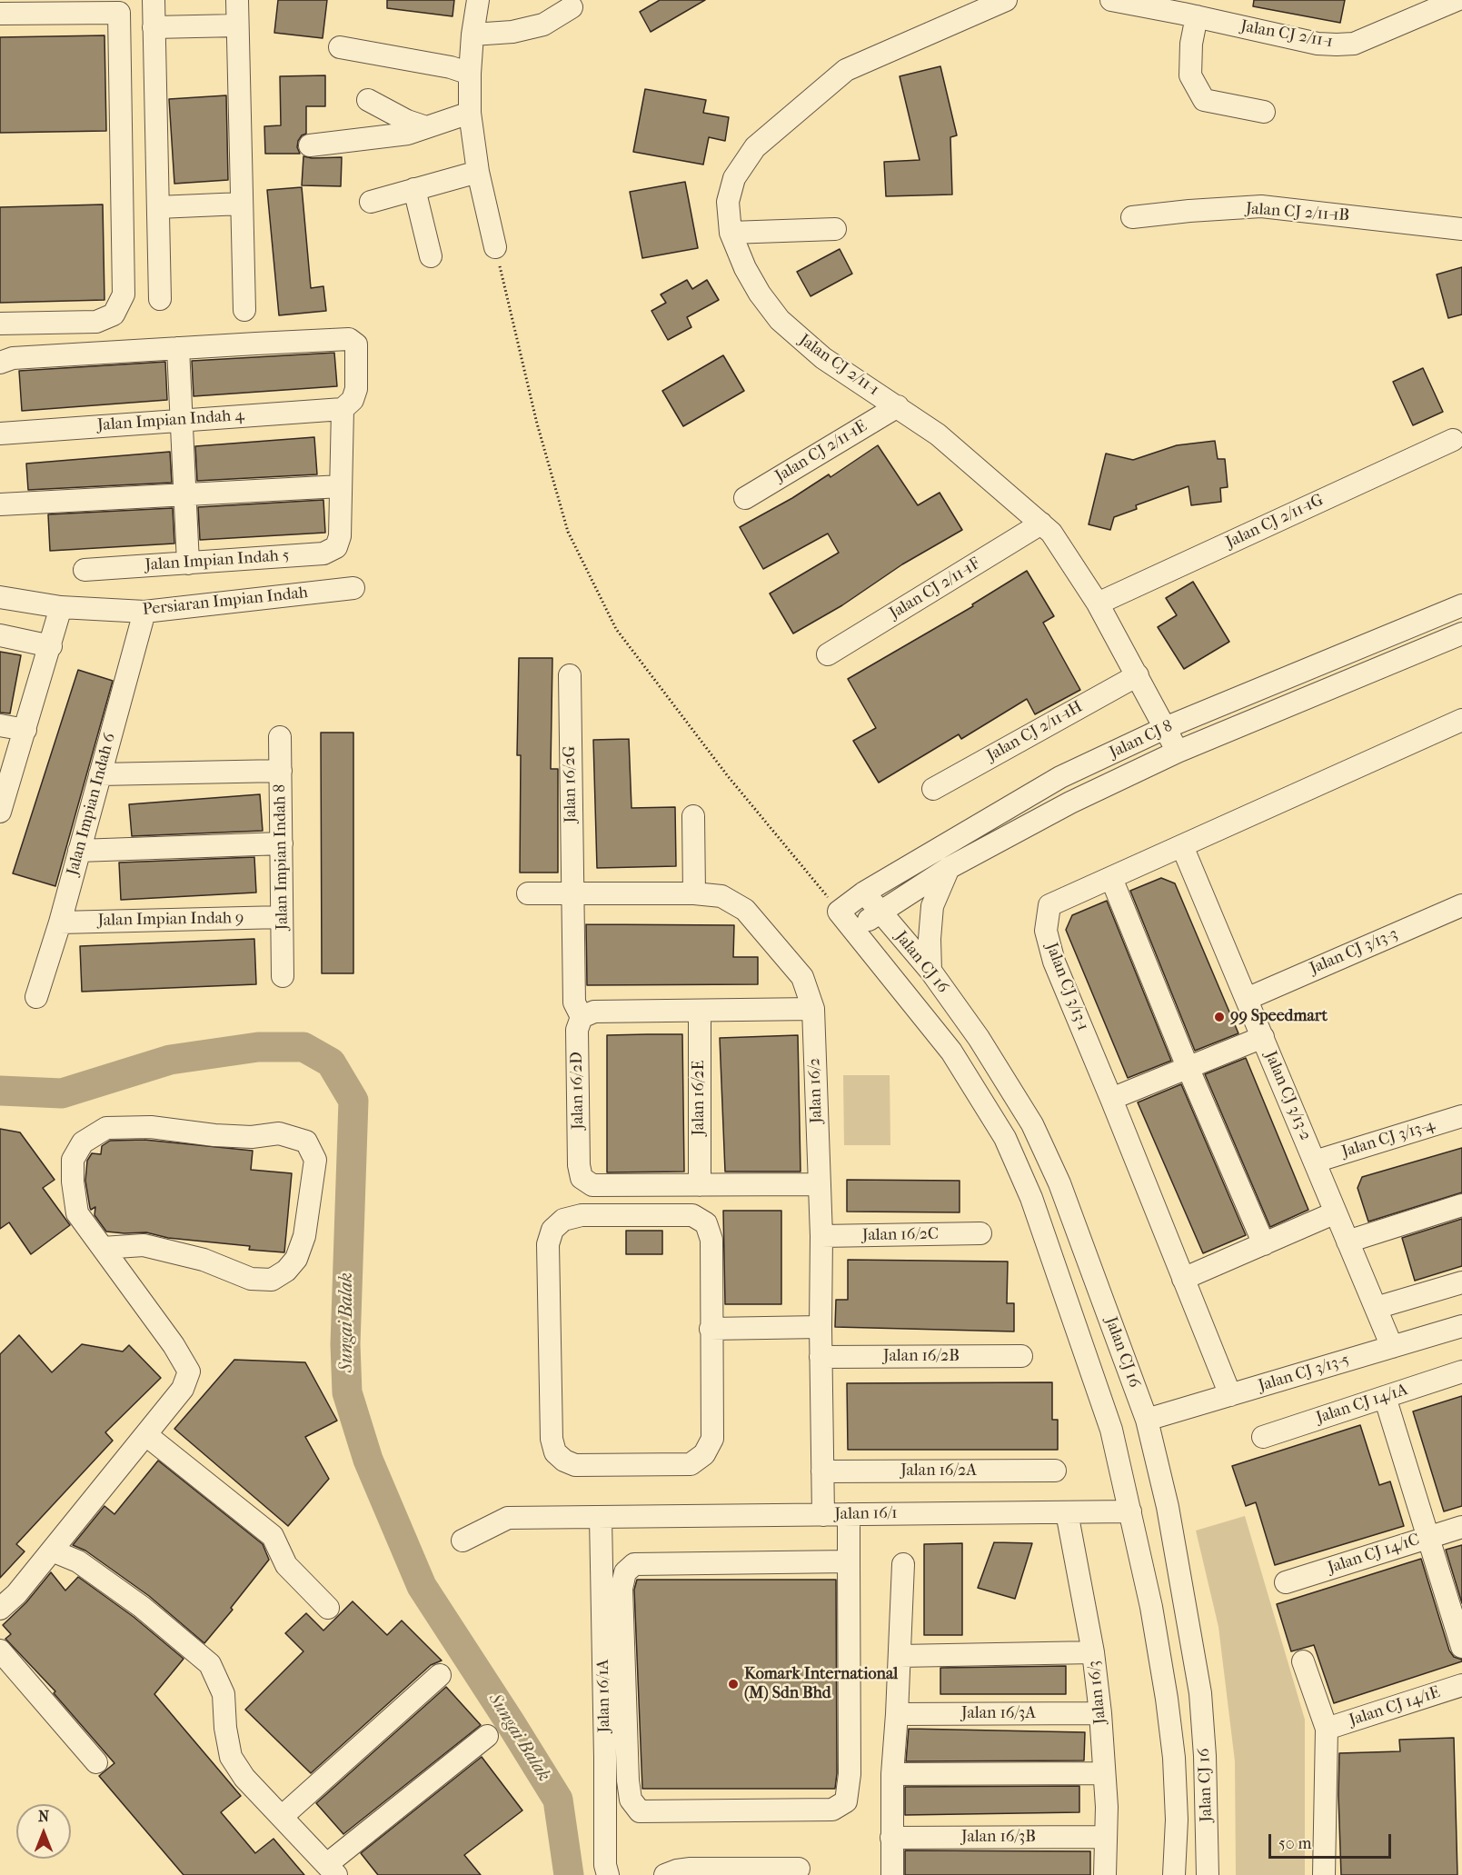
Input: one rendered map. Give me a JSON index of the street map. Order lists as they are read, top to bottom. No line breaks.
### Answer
{"streets":{"street":["Jalan CJ 2/11-1","Jalan CJ 2/11-1B","Jalan Impian Indah 4","Jalan CJ 2/11-1E","Jalan CJ 2/11-1G","Jalan Impian Indah 5","Jalan CJ 2/11-1F","Persiaran Impian Indah","Jalan CJ 2/11-1H","Jalan CJ 8","Jalan 16/2G","Jalan Impian Indah 6","Jalan Impian Indah 8","Jalan Impian Indah 9","Jalan CJ 3/13-3","Jalan CJ 16","Jalan CJ 3/13-1","Jalan 16/2D","Jalan 16/2","Jalan CJ 3/13-2","Jalan 16/2E","Jalan CJ 3/13-4","Jalan 16/2C","Jalan 16/2B","Jalan CJ 3/13-5","Jalan CJ 14/1A","Jalan 16/2A","Jalan 16/1","Jalan CJ 14/1C","Jalan 16/3","Jalan 16/1A","Jalan CJ 14/1E","Jalan 16/3A","Jalan 16/3B"]},"crossings":[["Jalan CJ 2/11-1","Jalan CJ 2/11-1E"],["Jalan CJ 2/11-1","Jalan CJ 2/11-1G"],["Jalan CJ 2/11-1","Jalan CJ 2/11-1F"],["Jalan CJ 2/11-1","Jalan CJ 2/11-1H"],["Jalan CJ 2/11-1","Jalan CJ 8"],["Persiaran Impian Indah","Jalan Impian Indah 6"],["Jalan CJ 8","Jalan CJ 16"],["Jalan 16/2G","Jalan 16/2D"],["Jalan 16/2G","Jalan 16/2"],["Jalan Impian Indah 6","Jalan Impian Indah 9"],["Jalan Impian Indah 8","Jalan Impian Indah 9"],["Jalan CJ 3/13-3","Jalan CJ 3/13-2"],["Jalan CJ 16","Jalan CJ 3/13-5"],["Jalan CJ 16","Jalan 16/1"],["Jalan CJ 3/13-1","Jalan CJ 3/13-2"],["Jalan CJ 3/13-1","Jalan CJ 3/13-5"],["Jalan 16/2D","Jalan 16/2E"],["Jalan 16/2","Jalan 16/2C"],["Jalan 16/2","Jalan 16/2B"],["Jalan 16/2","Jalan 16/2A"],["Jalan 16/2","Jalan 16/1"],["Jalan CJ 3/13-2","Jalan CJ 3/13-4"],["Jalan CJ 3/13-2","Jalan CJ 3/13-5"],["Jalan 16/1","Jalan 16/3"],["Jalan 16/1","Jalan 16/1A"],["Jalan 16/3","Jalan 16/3A"],["Jalan 16/3","Jalan 16/3B"]],"water":["Sungai Balak"],"places":["99 Speedmart","Komark International (M) Sdn Bhd"],"scale_bar":"50 m","north":"top"}
